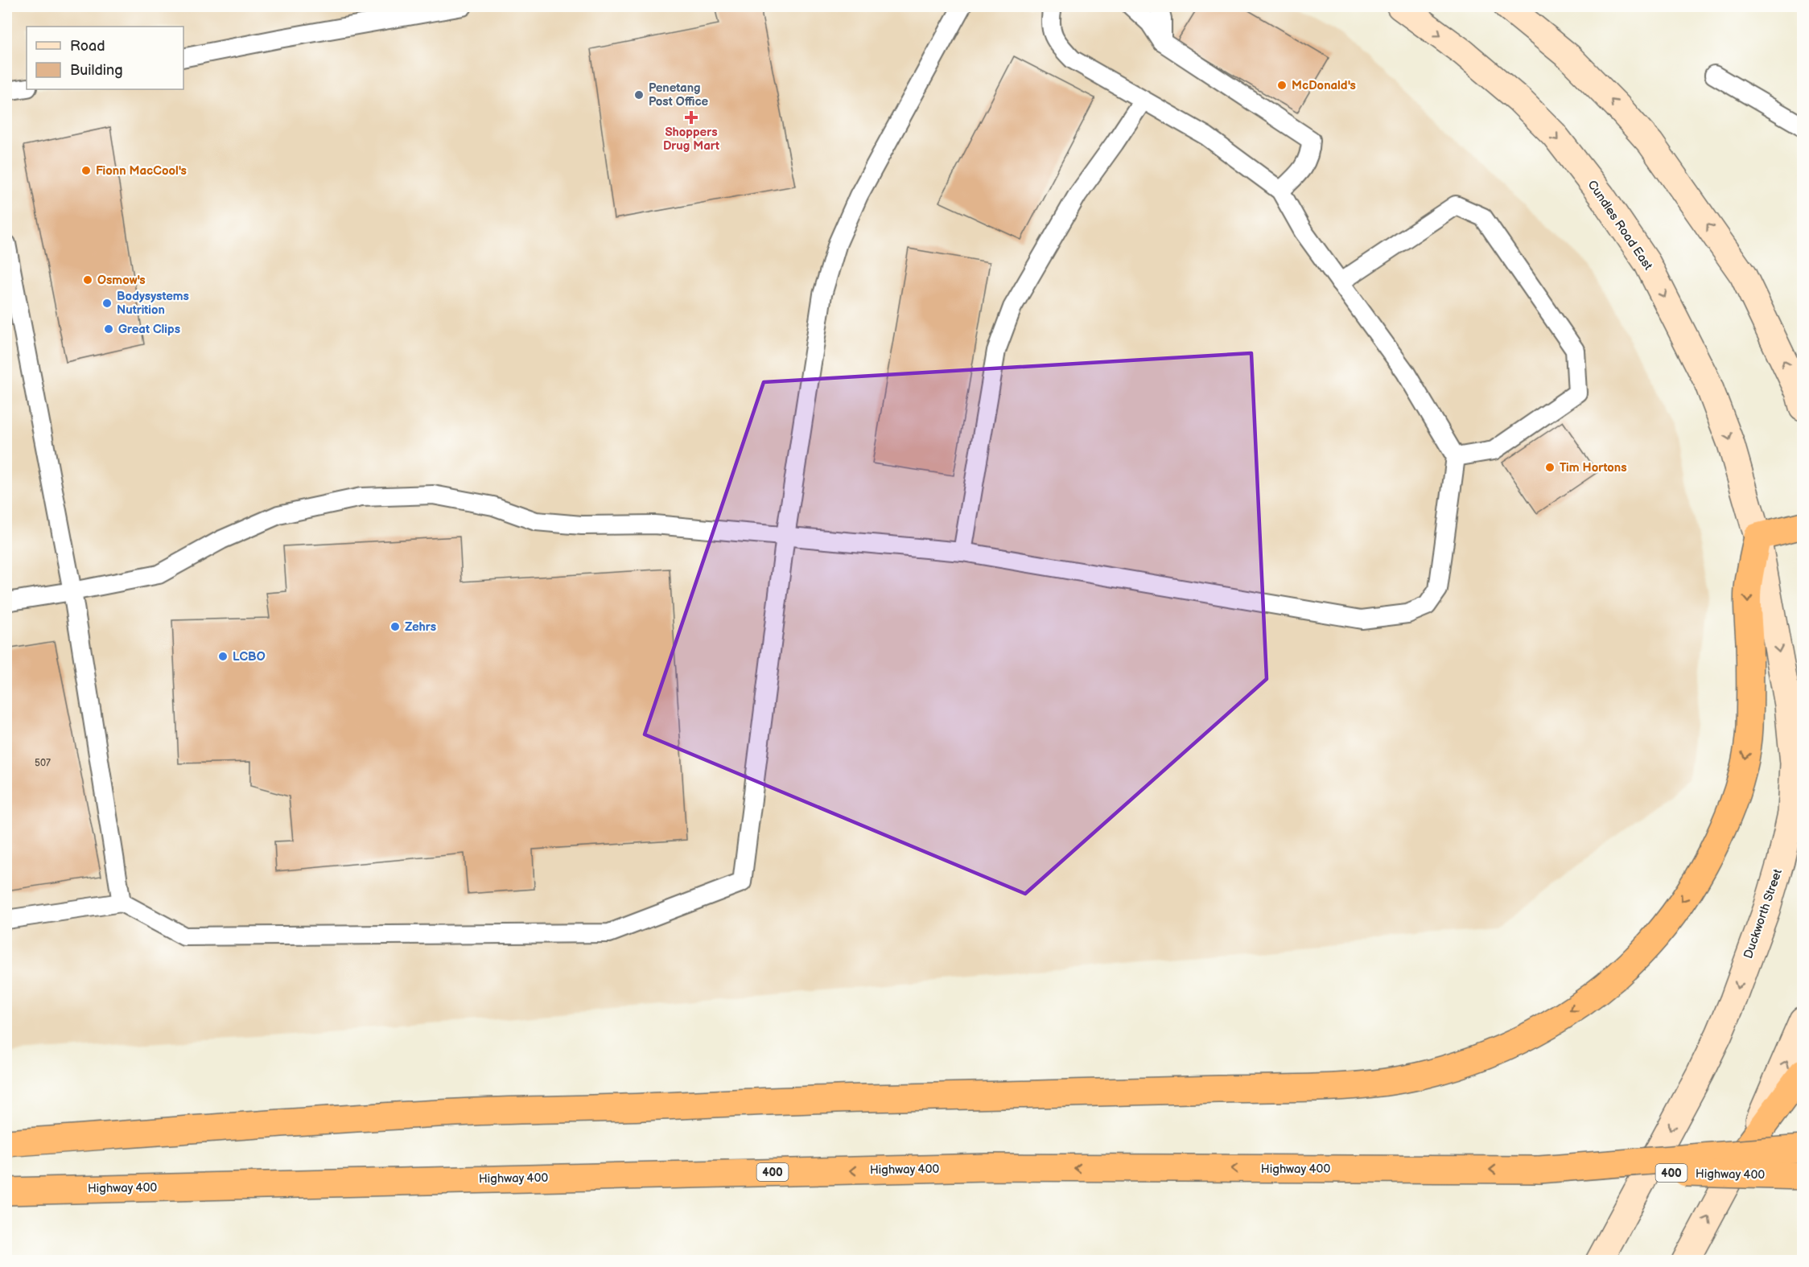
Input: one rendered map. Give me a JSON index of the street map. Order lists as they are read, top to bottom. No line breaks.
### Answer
{"streets":{"highway":["Highway 400","400"],"main road":["Cundles Road East","Duckworth Street"]},"crossings":[["Cundles Road East","Duckworth Street"]],"one_way":["Highway 400"],"places":{"other":["McDonald's","Penetang Post Office","Fionn MacCool's","Osmow's","Bodysystems Nutrition","Great Clips","Tim Hortons","Zehrs","LCBO"],"health":["Shoppers Drug Mart"]},"house_numbers":["507"],"legend":["Road","Building"]}
